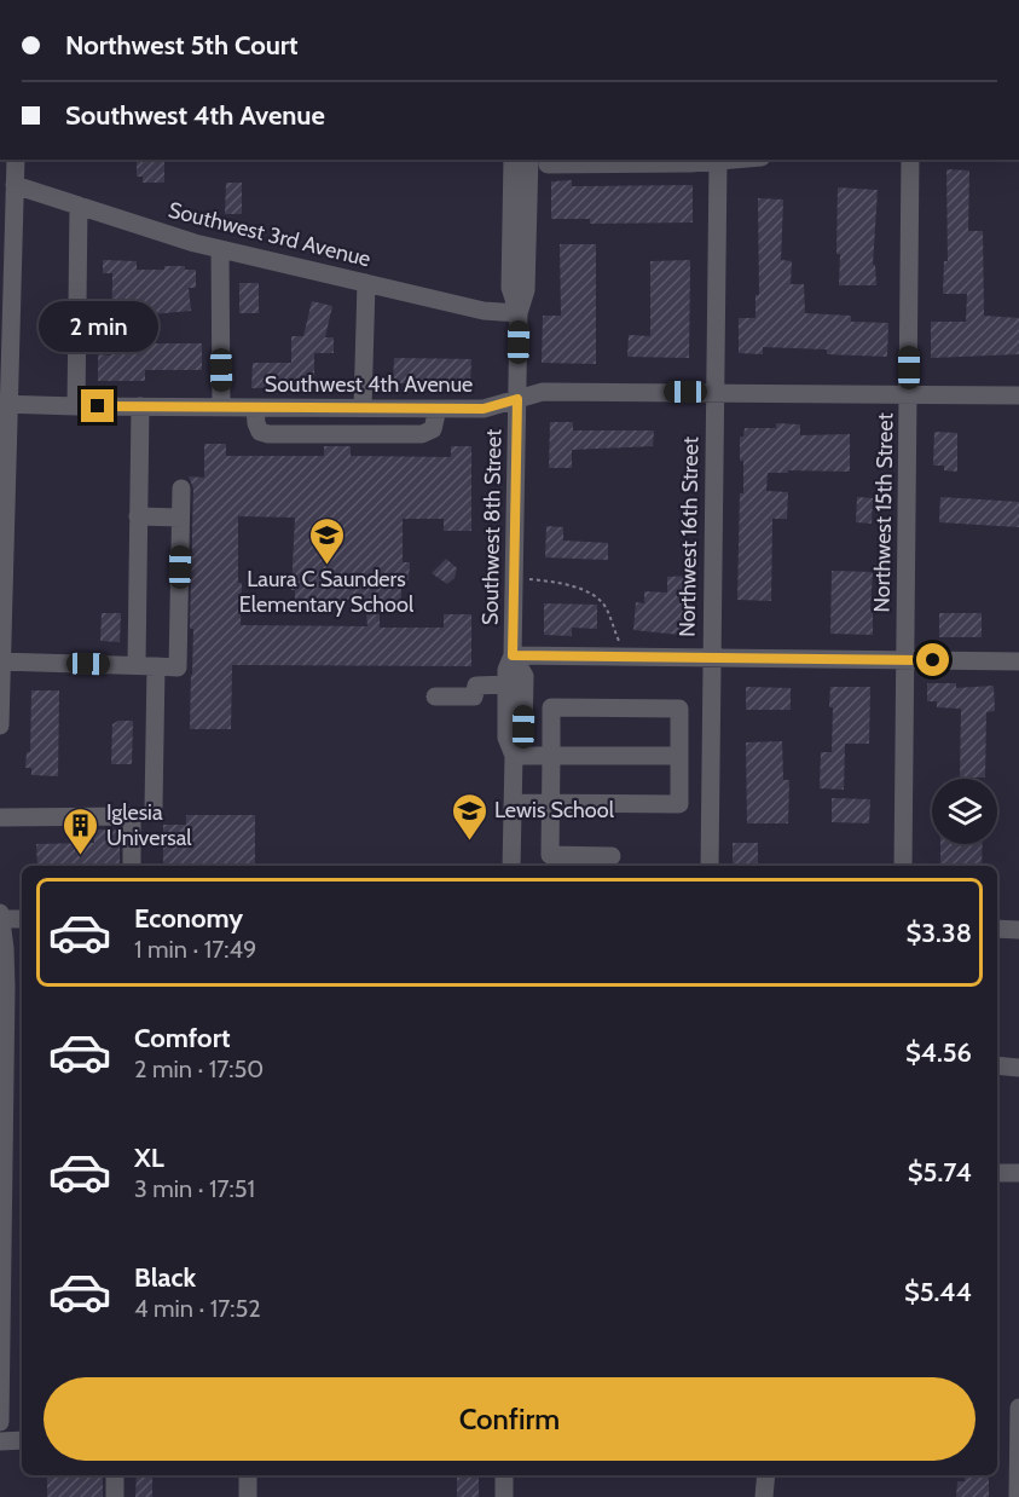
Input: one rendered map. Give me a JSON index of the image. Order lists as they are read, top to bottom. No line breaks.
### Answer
{"streets":{"street":["Southwest 3rd Avenue","Southwest 4th Avenue","Northwest 15th Street","Southwest 8th Street","Northwest 16th Street"]},"crossings":[["Southwest 3rd Avenue","Southwest 8th Street"],["Southwest 4th Avenue","Northwest 15th Street"],["Southwest 4th Avenue","Southwest 8th Street"],["Southwest 4th Avenue","Northwest 16th Street"]],"places":{"school or university":["Laura C Saunders Elementary School","Lewis School"],"building":["Iglesia Universal"]},"page":{"banner":["Northwest 5th Court","Southwest 4th Avenue"],"bubble":"2 min","list":[{"name":"Economy","note":"1 min · 17:49","value":"$3.38"},{"name":"Comfort","note":"2 min · 17:50","value":"$4.56"},{"name":"XL","note":"3 min · 17:51","value":"$5.74"},{"name":"Black","note":"4 min · 17:52","value":"$5.44"}],"buttons":"Confirm"}}
